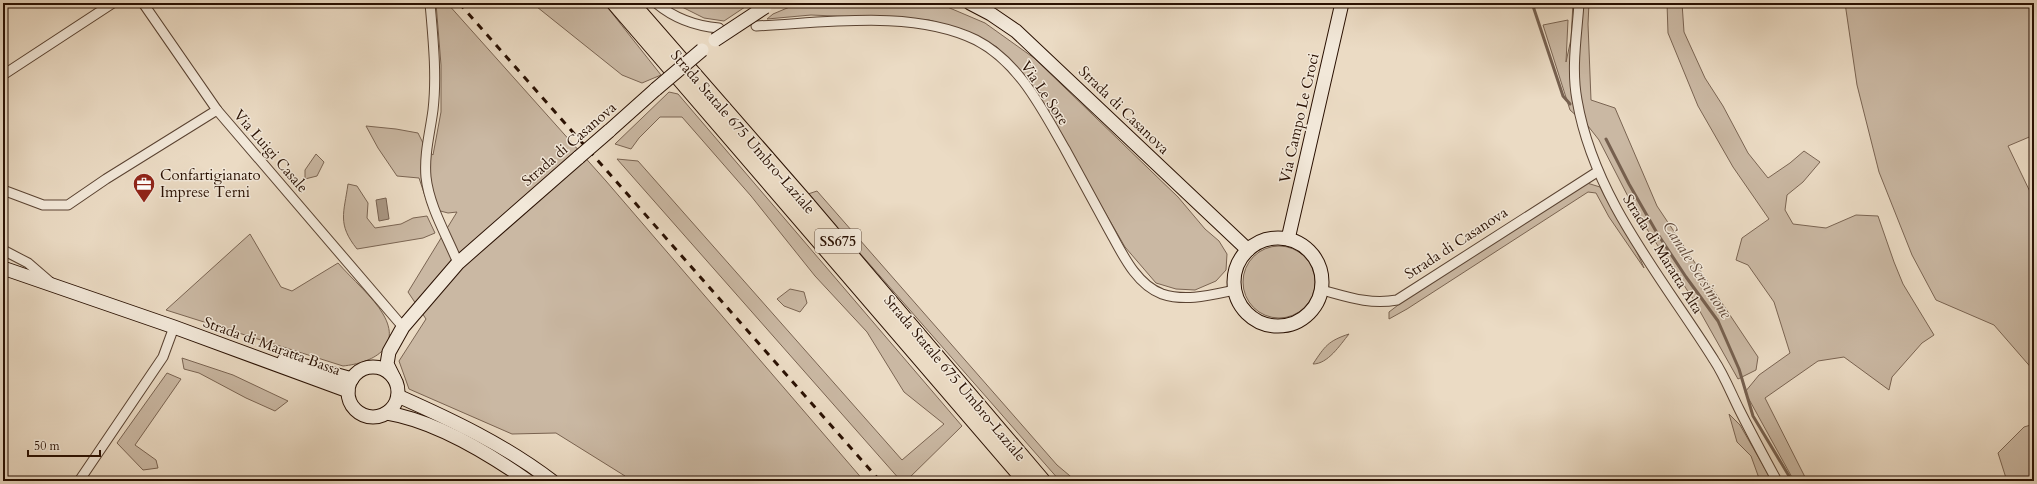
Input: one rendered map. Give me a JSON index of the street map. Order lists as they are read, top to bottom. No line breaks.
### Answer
{"streets":{"highway":["Strada Statale 675 Umbro-Laziale","SS675"],"street":["Via Le Sore","Strada di Casanova","Via Campo Le Croci","Via Luigi Casale","Strada di Maratta Alta","Strada di Maratta Bassa"]},"crossings":[["Via Le Sore","Strada di Casanova"],["Via Le Sore","Via Campo Le Croci"],["Strada di Casanova","Via Campo Le Croci"],["Strada di Casanova","Via Luigi Casale"],["Strada di Casanova","Strada di Maratta Alta"],["Strada di Casanova","Strada di Maratta Bassa"]],"water":["Canale Sersimone"],"places":{"office":["Confartigianato Imprese Terni"]},"scale_bar":"50 m"}
